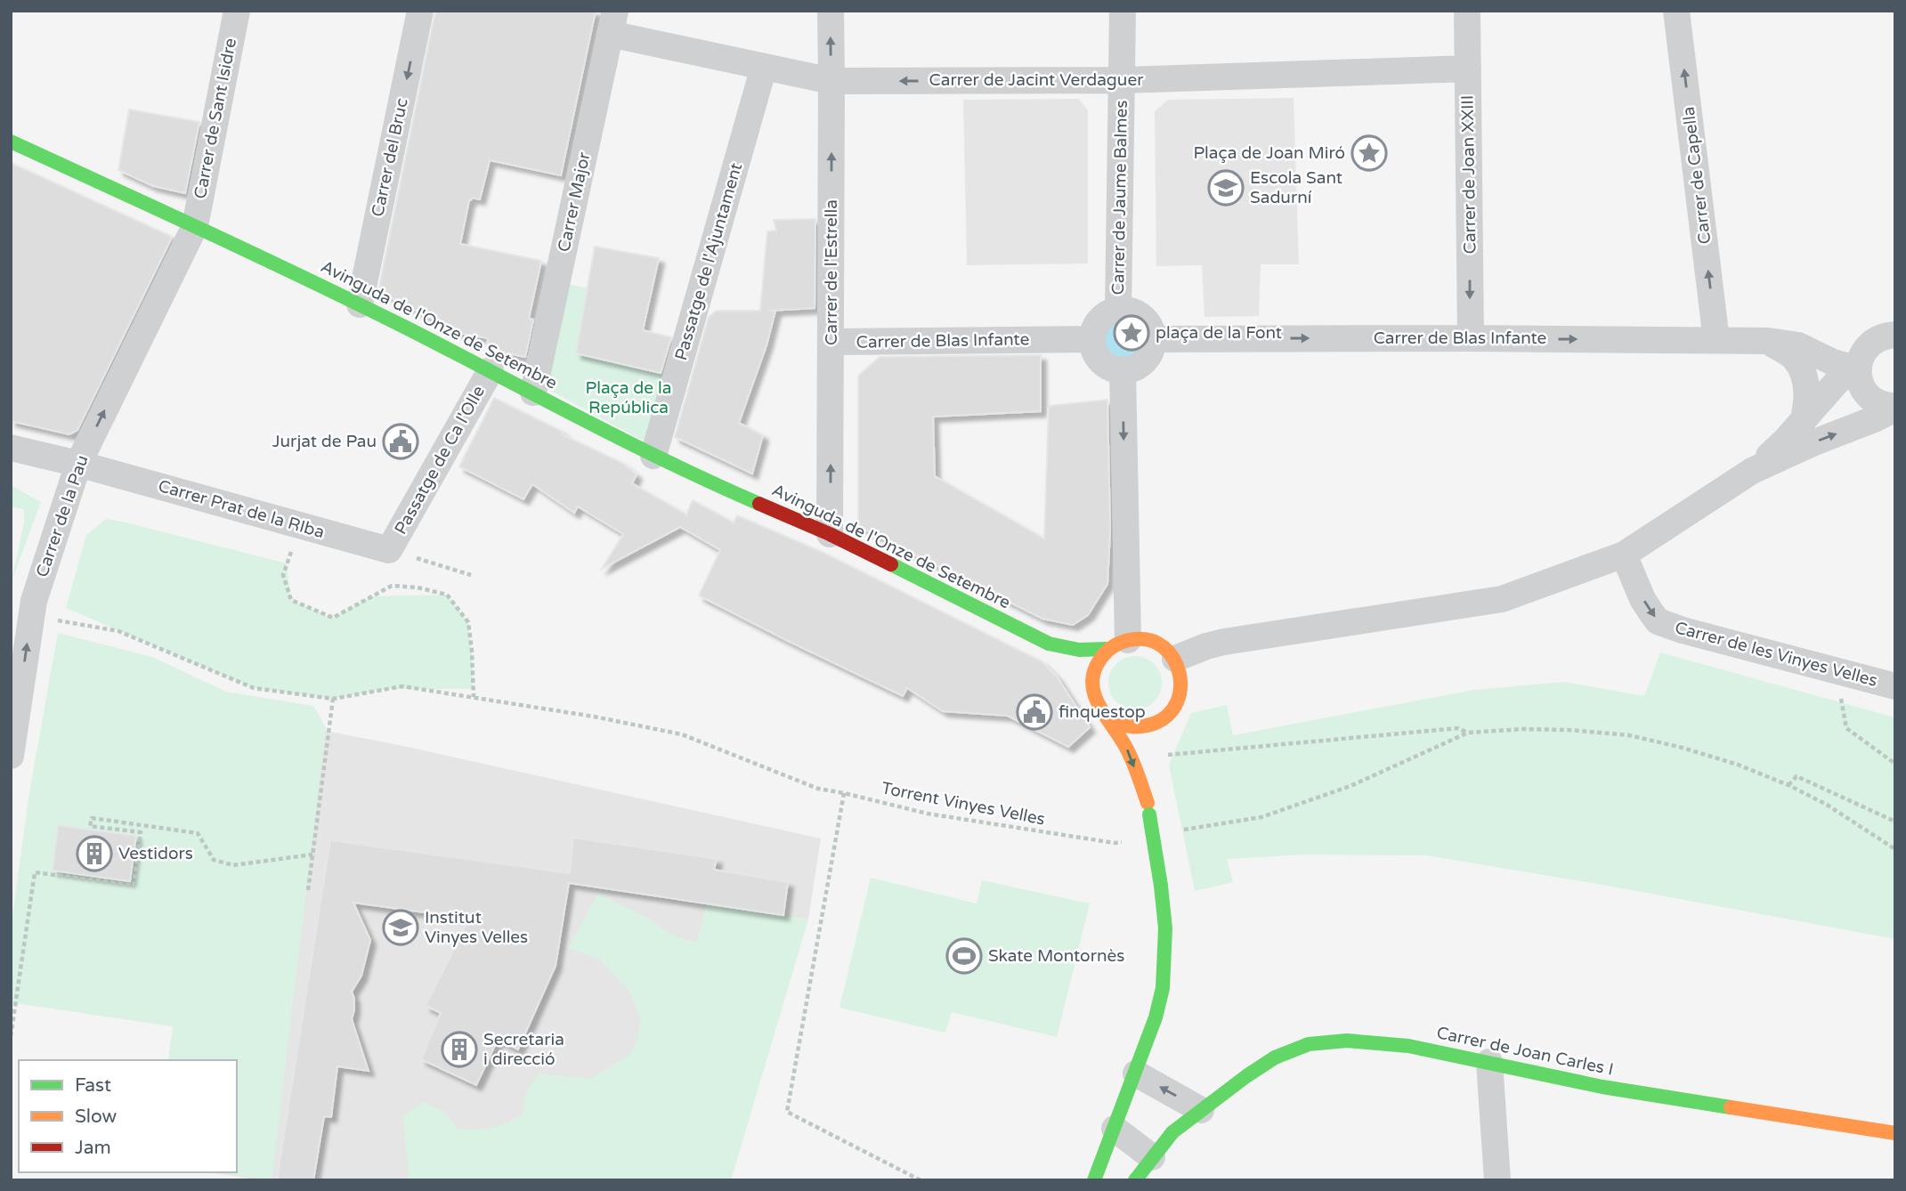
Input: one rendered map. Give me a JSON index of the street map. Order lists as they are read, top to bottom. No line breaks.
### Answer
{"streets":{"street":["Carrer de Jacint Verdaguer","Carrer de Sant Isidre","Carrer del Bruc","Carrer de Joan XXIII","Carrer de Capella","Carrer de Jaume Balmes","Carrer Major","Passatge de l'Ajuntament","Carrer de l'Estrella","Avinguda de l'Onze de Setembre","Carrer de Blas Infante","Passatge de Ca l'Olle","Carrer Prat de la RIba","Carrer de la Pau","Carrer de les Vinyes Velles","Carrer de Joan Carles I"],"path":["Torrent Vinyes Velles"]},"crossings":[["Carrer de Jacint Verdaguer","Carrer de Joan XXIII"],["Carrer de Jacint Verdaguer","Carrer de Jaume Balmes"],["Carrer de Jacint Verdaguer","Carrer Major"],["Carrer de Jacint Verdaguer","Passatge de l'Ajuntament"],["Carrer de Jacint Verdaguer","Carrer de l'Estrella"],["Carrer de Sant Isidre","Avinguda de l'Onze de Setembre"],["Carrer de Sant Isidre","Carrer de la Pau"],["Carrer del Bruc","Avinguda de l'Onze de Setembre"],["Carrer de Joan XXIII","Carrer de Blas Infante"],["Carrer de Capella","Carrer de Blas Infante"],["Carrer de Jaume Balmes","Carrer de Blas Infante"],["Carrer Major","Avinguda de l'Onze de Setembre"],["Passatge de l'Ajuntament","Avinguda de l'Onze de Setembre"],["Carrer de l'Estrella","Avinguda de l'Onze de Setembre"],["Carrer de l'Estrella","Carrer de Blas Infante"],["Avinguda de l'Onze de Setembre","Passatge de Ca l'Olle"],["Avinguda de l'Onze de Setembre","Carrer de la Pau"],["Passatge de Ca l'Olle","Carrer Prat de la RIba"],["Carrer Prat de la RIba","Carrer de la Pau"],["Carrer de la Pau","Torrent Vinyes Velles"]],"one_way":["Carrer del Bruc","Carrer de Joan XXIII","Carrer de Capella","Carrer de l'Estrella","Carrer de Blas Infante","Carrer de la Pau","Carrer de les Vinyes Velles"],"parks":["Plaça de la República"],"places":{"place":["Plaça de Joan Miró","plaça de la Font"],"school or university":["Escola Sant Sadurní","Institut Vinyes Velles"],"public building":["Jurjat de Pau","finquestop"],"building":["Vestidors","Secretaria i direcció"],"sports":["Skate Montornès"]},"legend":["Fast","Slow","Jam"]}
